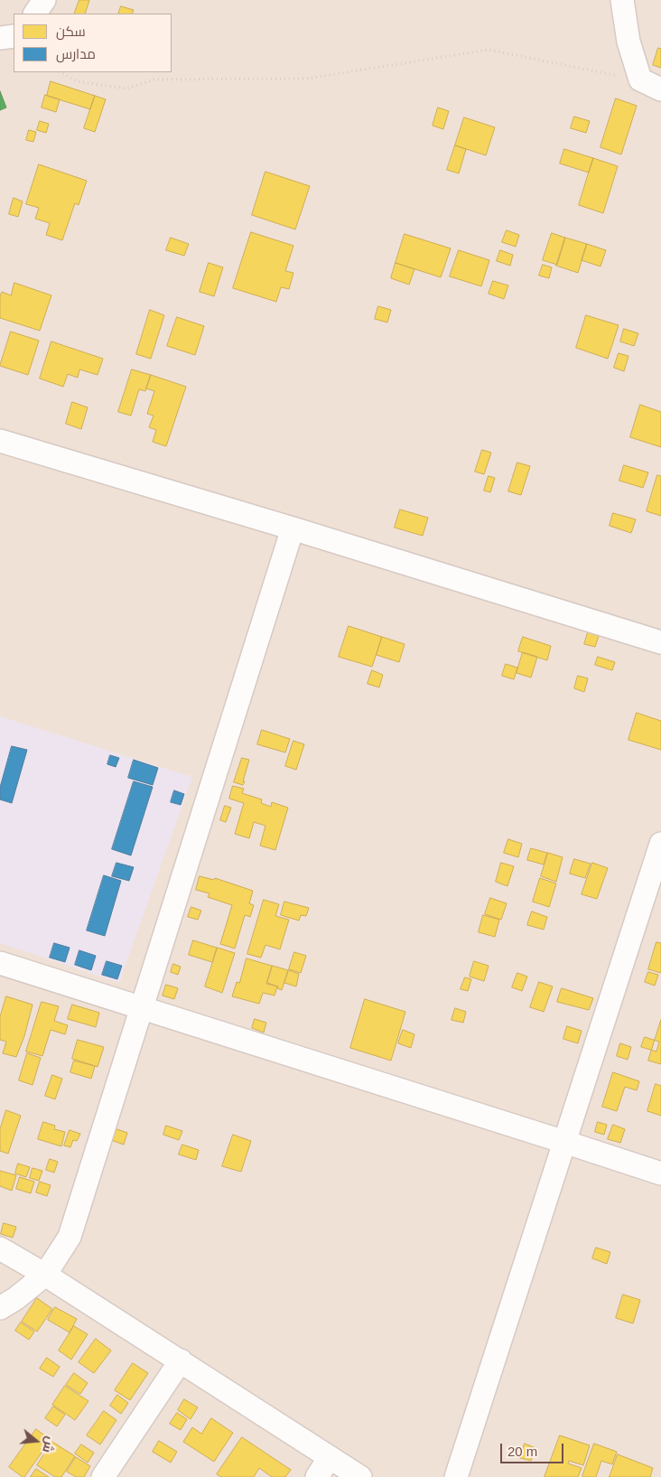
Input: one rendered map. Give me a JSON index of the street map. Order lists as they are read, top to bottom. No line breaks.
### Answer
{"legend":["سكن","مدارس"],"scale_bar":"20 m","north":"right"}
